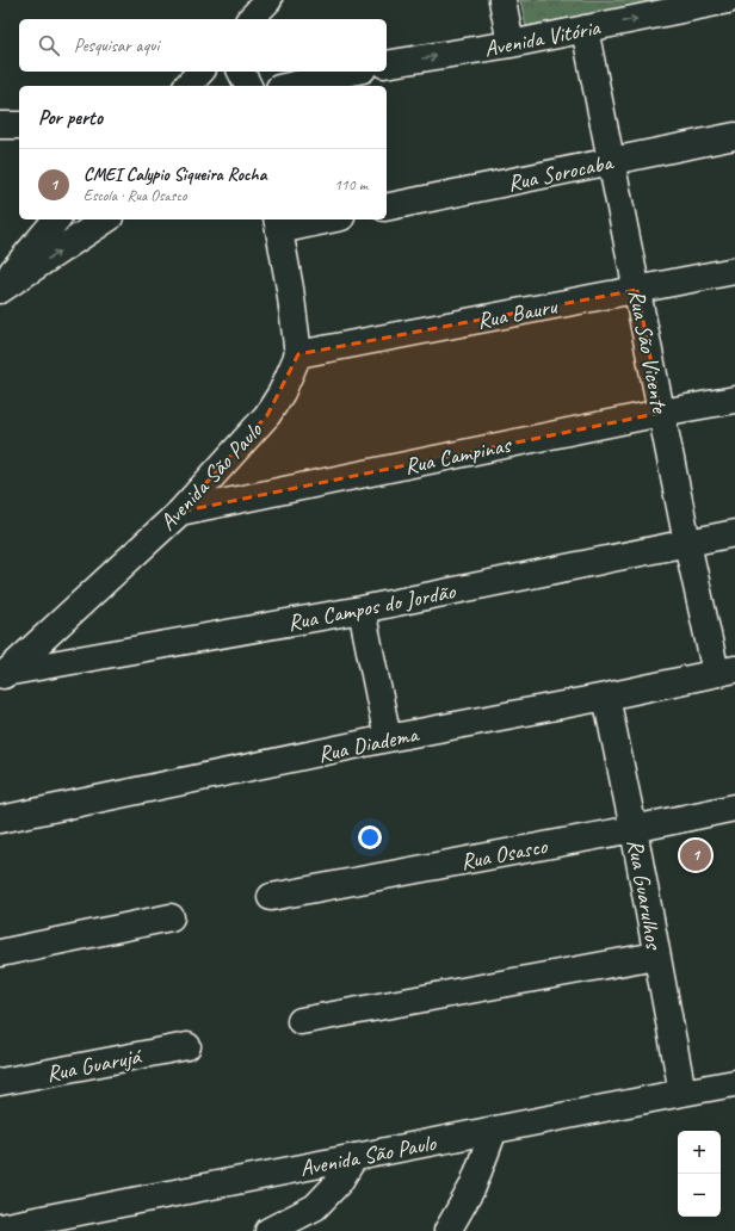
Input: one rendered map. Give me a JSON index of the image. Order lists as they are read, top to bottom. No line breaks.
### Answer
{"streets":{"street":["Avenida Vitória","Rua Sorocaba","Rua Bauru","Rua São Vicente","Rua Campinas","Avenida São Paulo","Rua Campos do Jordão","Rua Diadema","Rua Osasco","Rua Guarulhos","Rua Guarujá"]},"crossings":[["Avenida Vitória","Rua São Vicente"],["Rua Sorocaba","Rua São Vicente"],["Rua Bauru","Rua São Vicente"],["Rua Bauru","Avenida São Paulo"],["Rua São Vicente","Rua Campinas"],["Rua São Vicente","Rua Campos do Jordão"],["Rua São Vicente","Rua Diadema"],["Rua Campinas","Avenida São Paulo"],["Avenida São Paulo","Rua Campos do Jordão"],["Avenida São Paulo","Rua Guarulhos"],["Rua Diadema","Rua Guarulhos"],["Rua Osasco","Rua Guarulhos"]],"one_way":["Avenida Vitória"],"page":{"search":"Pesquisar aqui","heading":"Por perto","list":[{"mark":"1","name":"CMEI Calypio Siqueira Rocha","note":"Escola · Rua Osasco","value":"110 m"}],"pins":"1","map_buttons":["+","−"]}}
